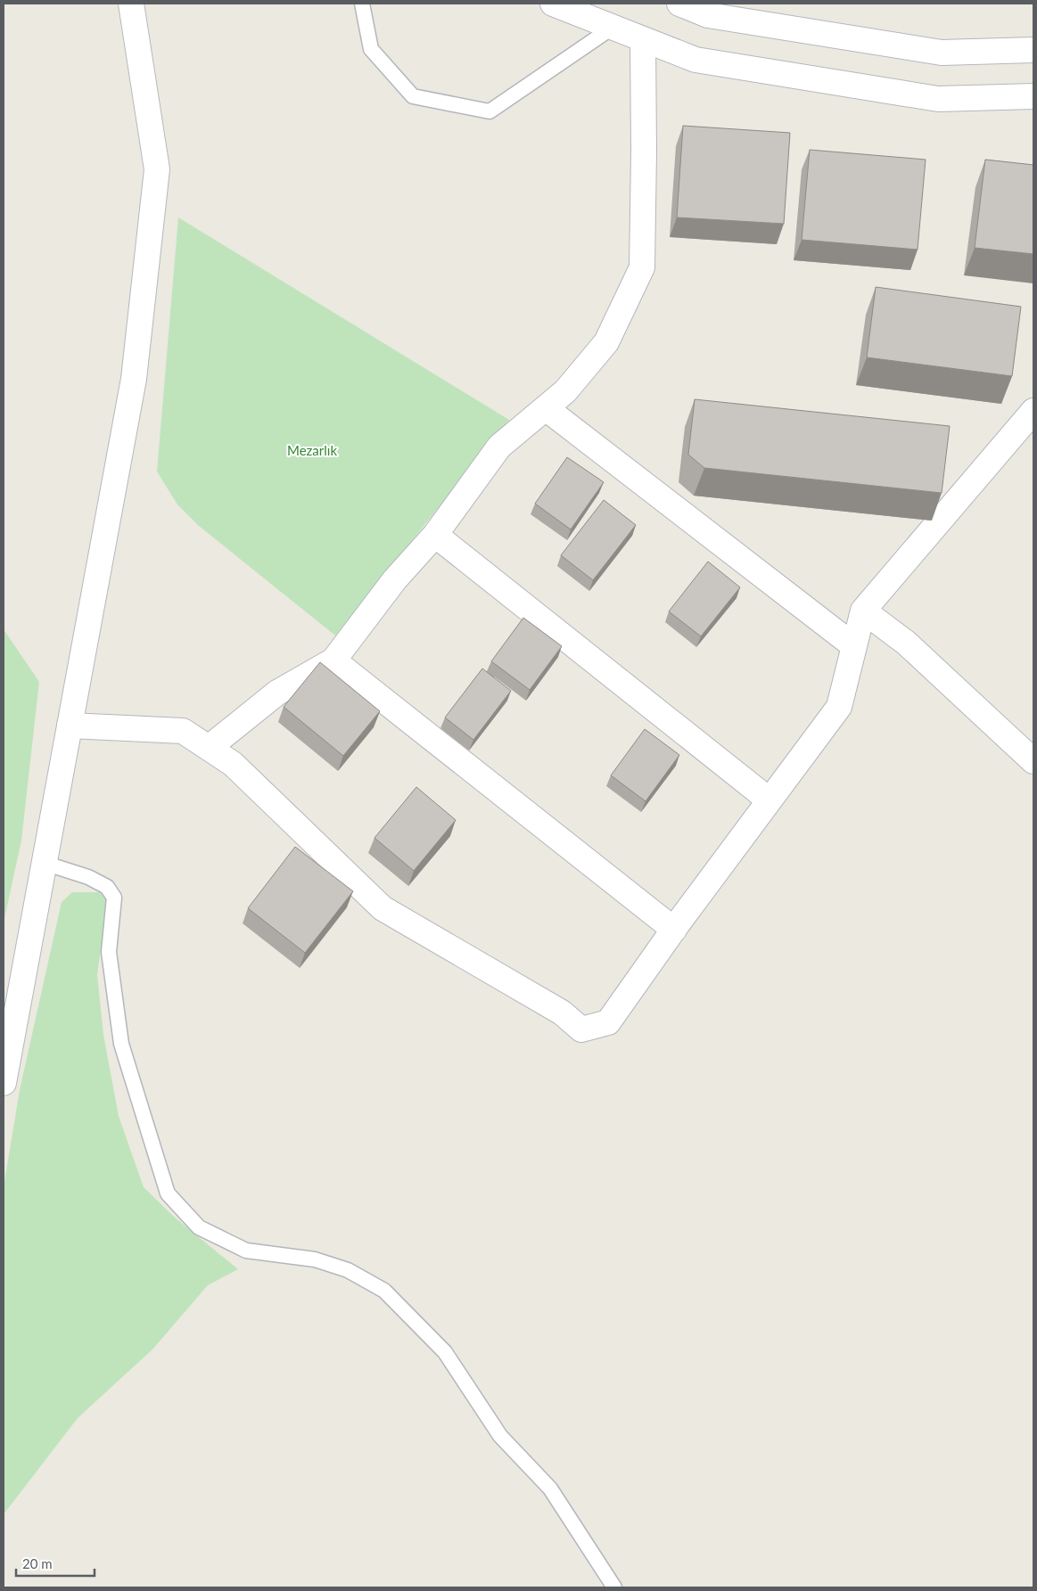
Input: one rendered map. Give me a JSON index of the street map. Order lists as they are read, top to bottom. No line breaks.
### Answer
{"parks":["Mezarlık"],"scale_bar":"20 m"}
